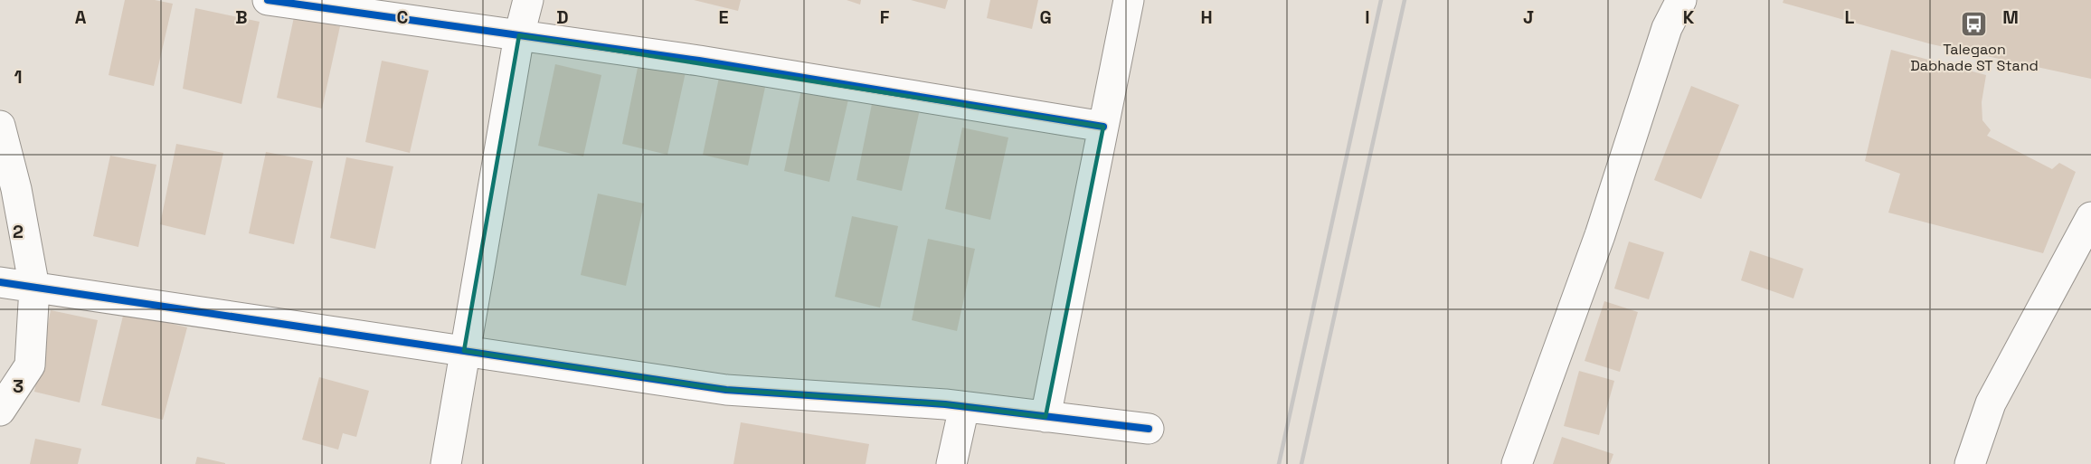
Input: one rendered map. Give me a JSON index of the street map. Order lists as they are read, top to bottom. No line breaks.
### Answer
{"places":{"bus stop":["Talegaon Dabhade ST Stand"]},"grid":{"columns":["A","B","C","D","E","F","G","H","I","J","K","L","M"],"rows":["1","2","3"]}}
